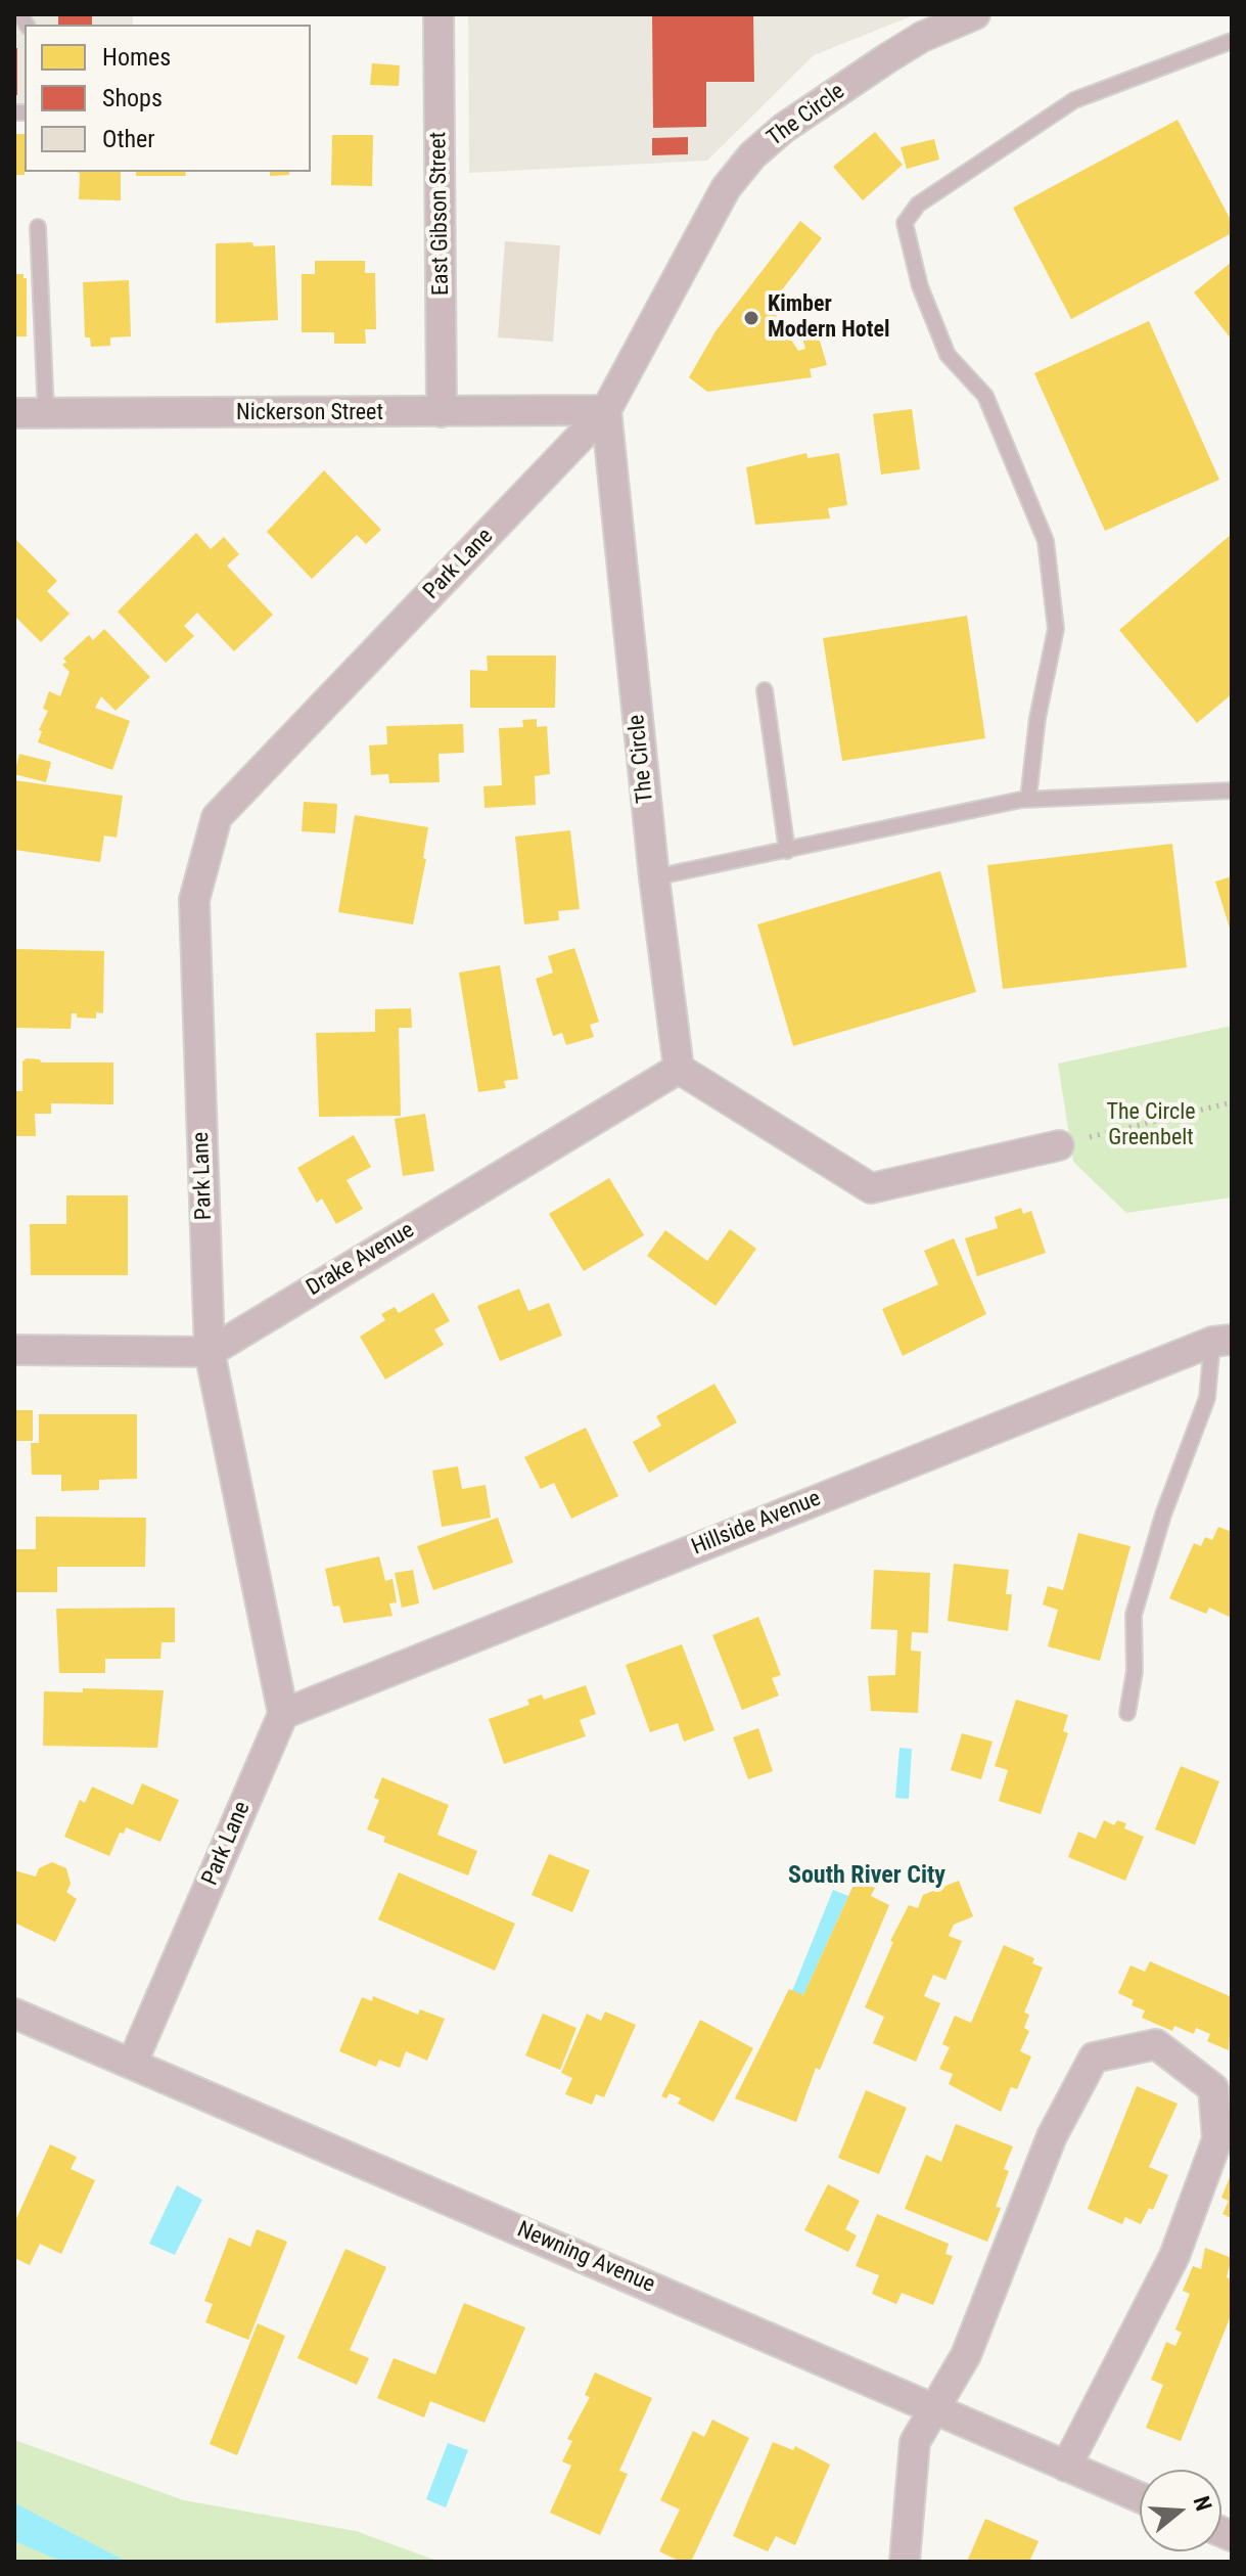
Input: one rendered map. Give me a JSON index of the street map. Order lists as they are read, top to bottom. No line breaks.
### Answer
{"streets":{"street":["The Circle","East Gibson Street","Nickerson Street","Park Lane","Drake Avenue","Hillside Avenue","Newning Avenue"]},"crossings":[["The Circle","Nickerson Street"],["The Circle","Park Lane"],["The Circle","Drake Avenue"],["East Gibson Street","Nickerson Street"],["Nickerson Street","Park Lane"],["Park Lane","Drake Avenue"],["Park Lane","Hillside Avenue"],["Park Lane","Newning Avenue"]],"districts":["South River City"],"parks":["The Circle Greenbelt"],"places":["Kimber Modern Hotel"],"legend":["Homes","Shops","Other"],"north":"right"}
